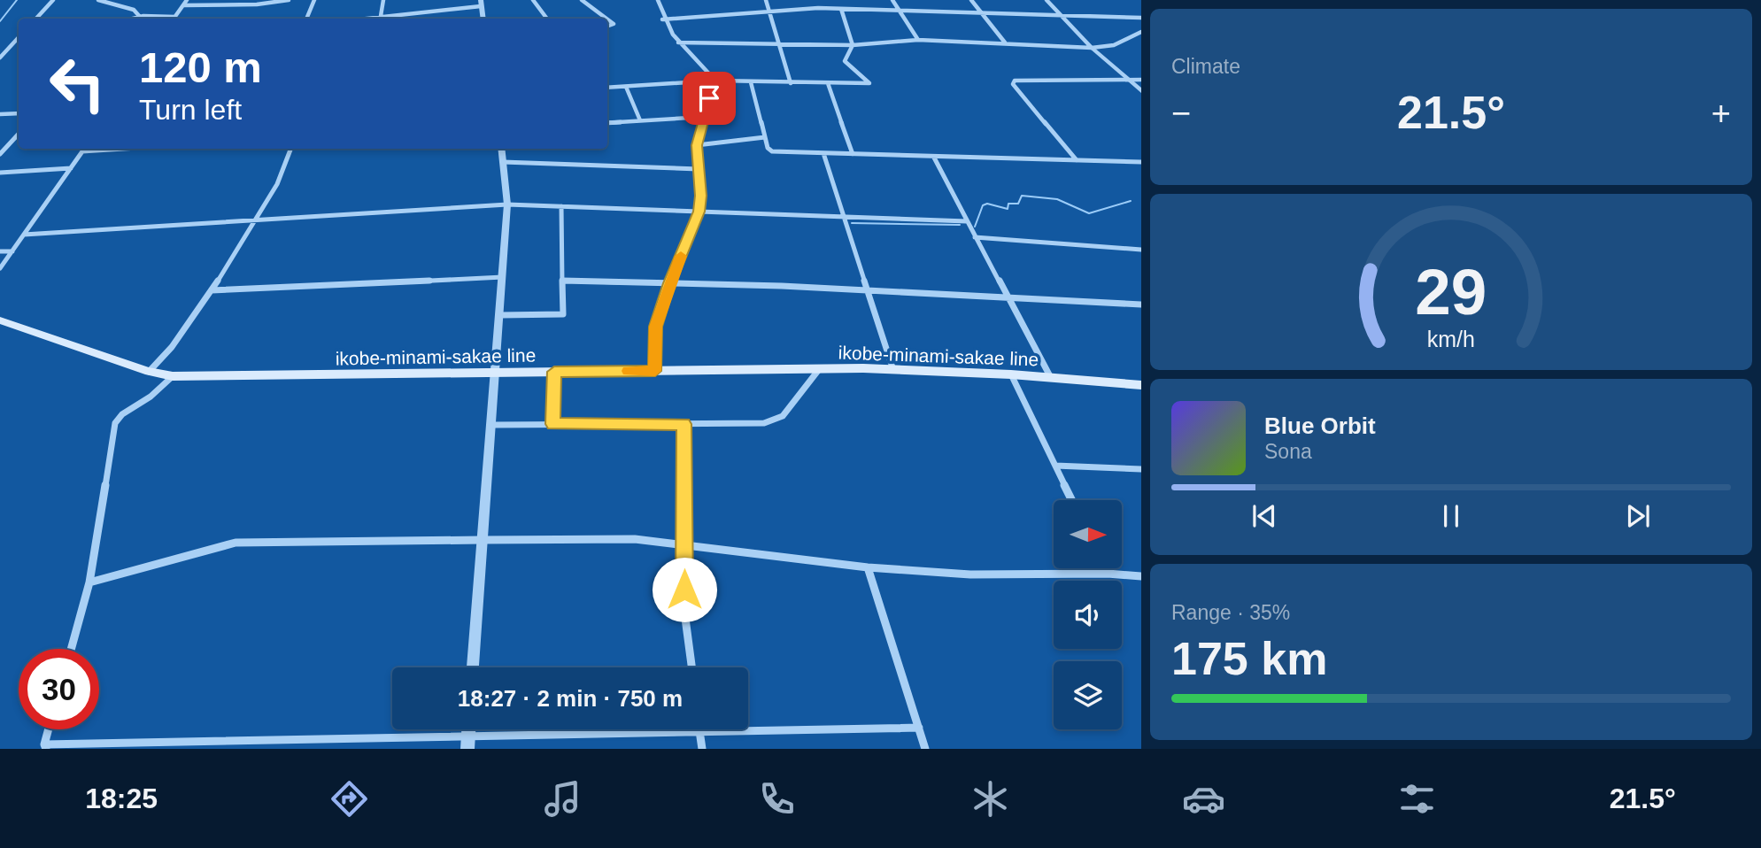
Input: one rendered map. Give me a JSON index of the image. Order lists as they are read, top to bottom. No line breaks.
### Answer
{"streets":{"main road":["ikobe-minami-sakae line"]},"north":"right","page":{"tile":["Climate",["Range · 35%","175 km"]],"turn":["120 m","Turn left"],"heat":["−","21.5°","+"],"song":["Blue Orbit","Sona"],"limit":"30","trip":"18:27 · 2 min · 750 m","tabs":["18:25","21.5°"],"gauge":["29","km/h"]}}
